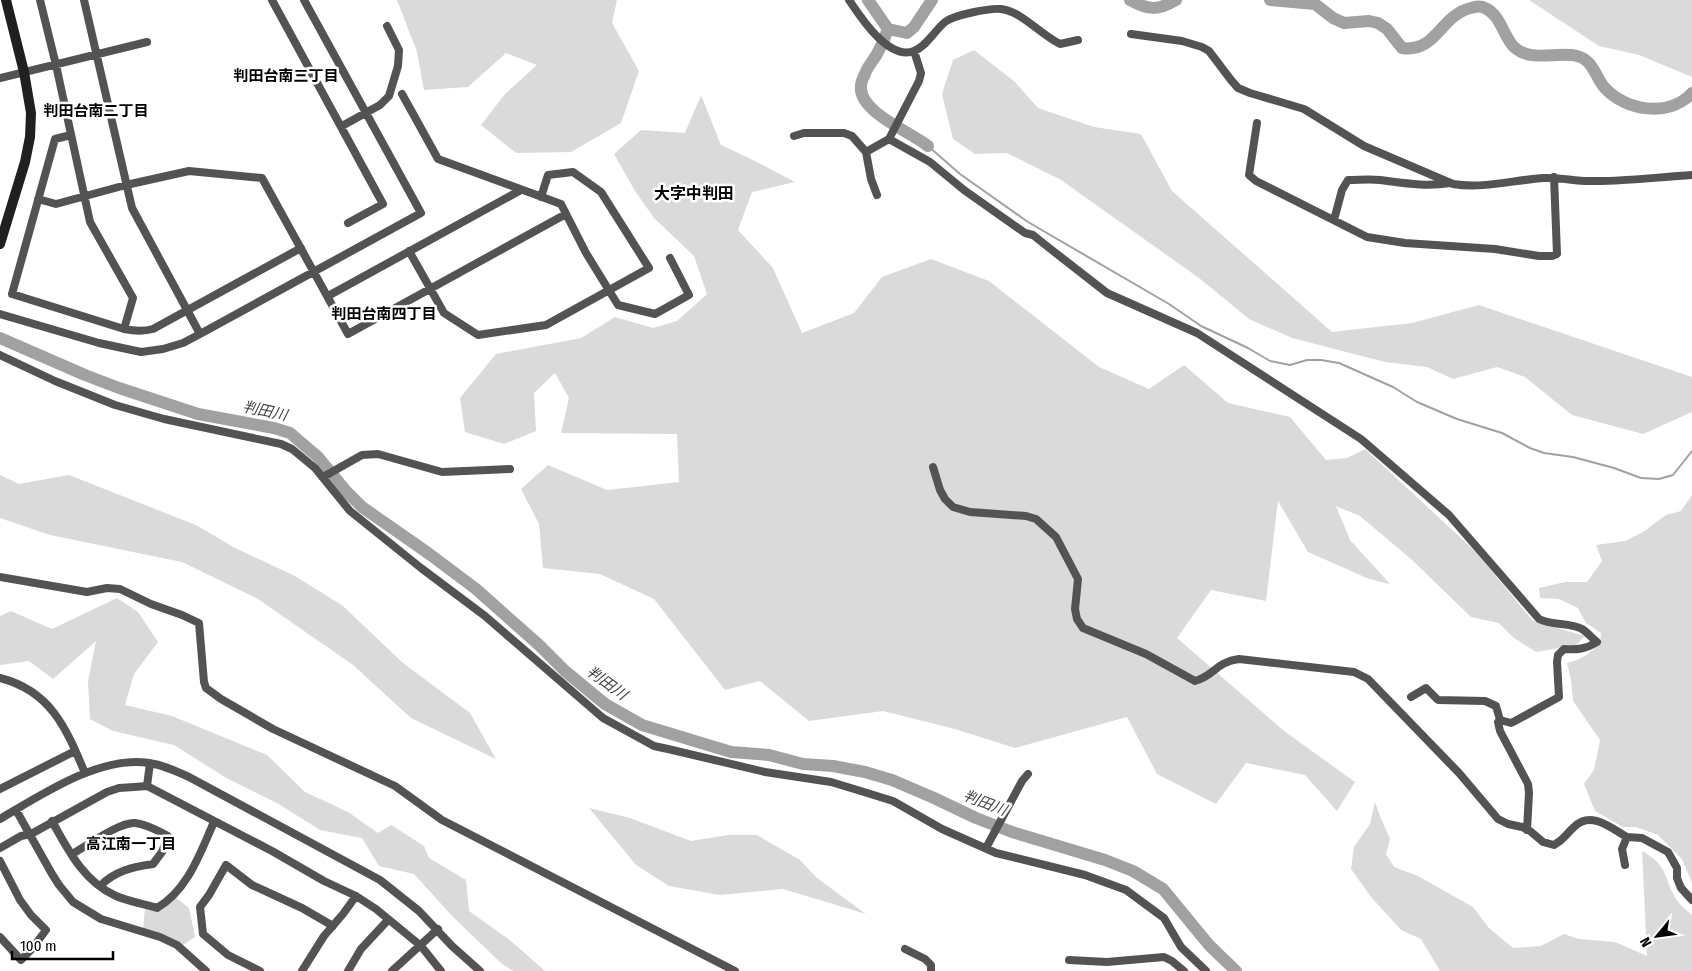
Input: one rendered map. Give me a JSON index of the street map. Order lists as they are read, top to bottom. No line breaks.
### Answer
{"districts":["判田台南三丁目","判田台南二丁目","大字中判田","判田台南四丁目","高江南一丁目"],"water":["判田川"],"scale_bar":"100 m","north":"bottom left"}
